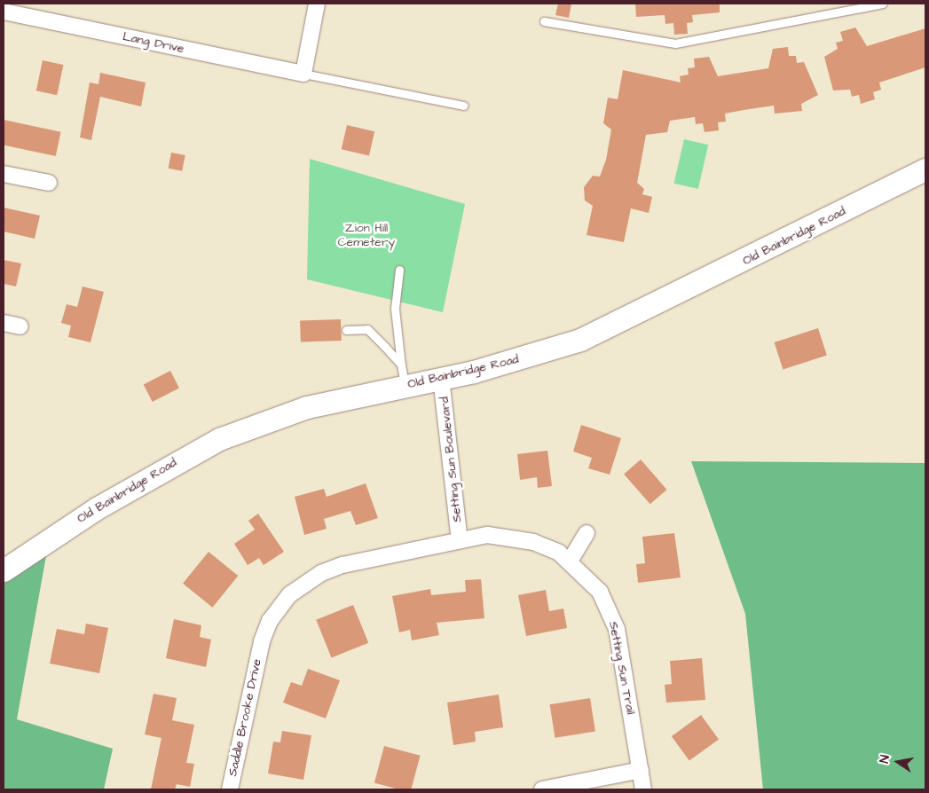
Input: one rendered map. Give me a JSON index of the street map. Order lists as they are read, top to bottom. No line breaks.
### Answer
{"streets":{"main road":["Old Bainbridge Road"],"street":["Lang Drive","Setting Sun Boulevard","Setting Sun Trail","Saddle Brooke Drive"]},"crossings":[["Old Bainbridge Road","Setting Sun Boulevard"],["Setting Sun Boulevard","Setting Sun Trail"],["Setting Sun Boulevard","Saddle Brooke Drive"],["Setting Sun Trail","Saddle Brooke Drive"]],"parks":["Zion Hill Cemetery"],"north":"left"}
